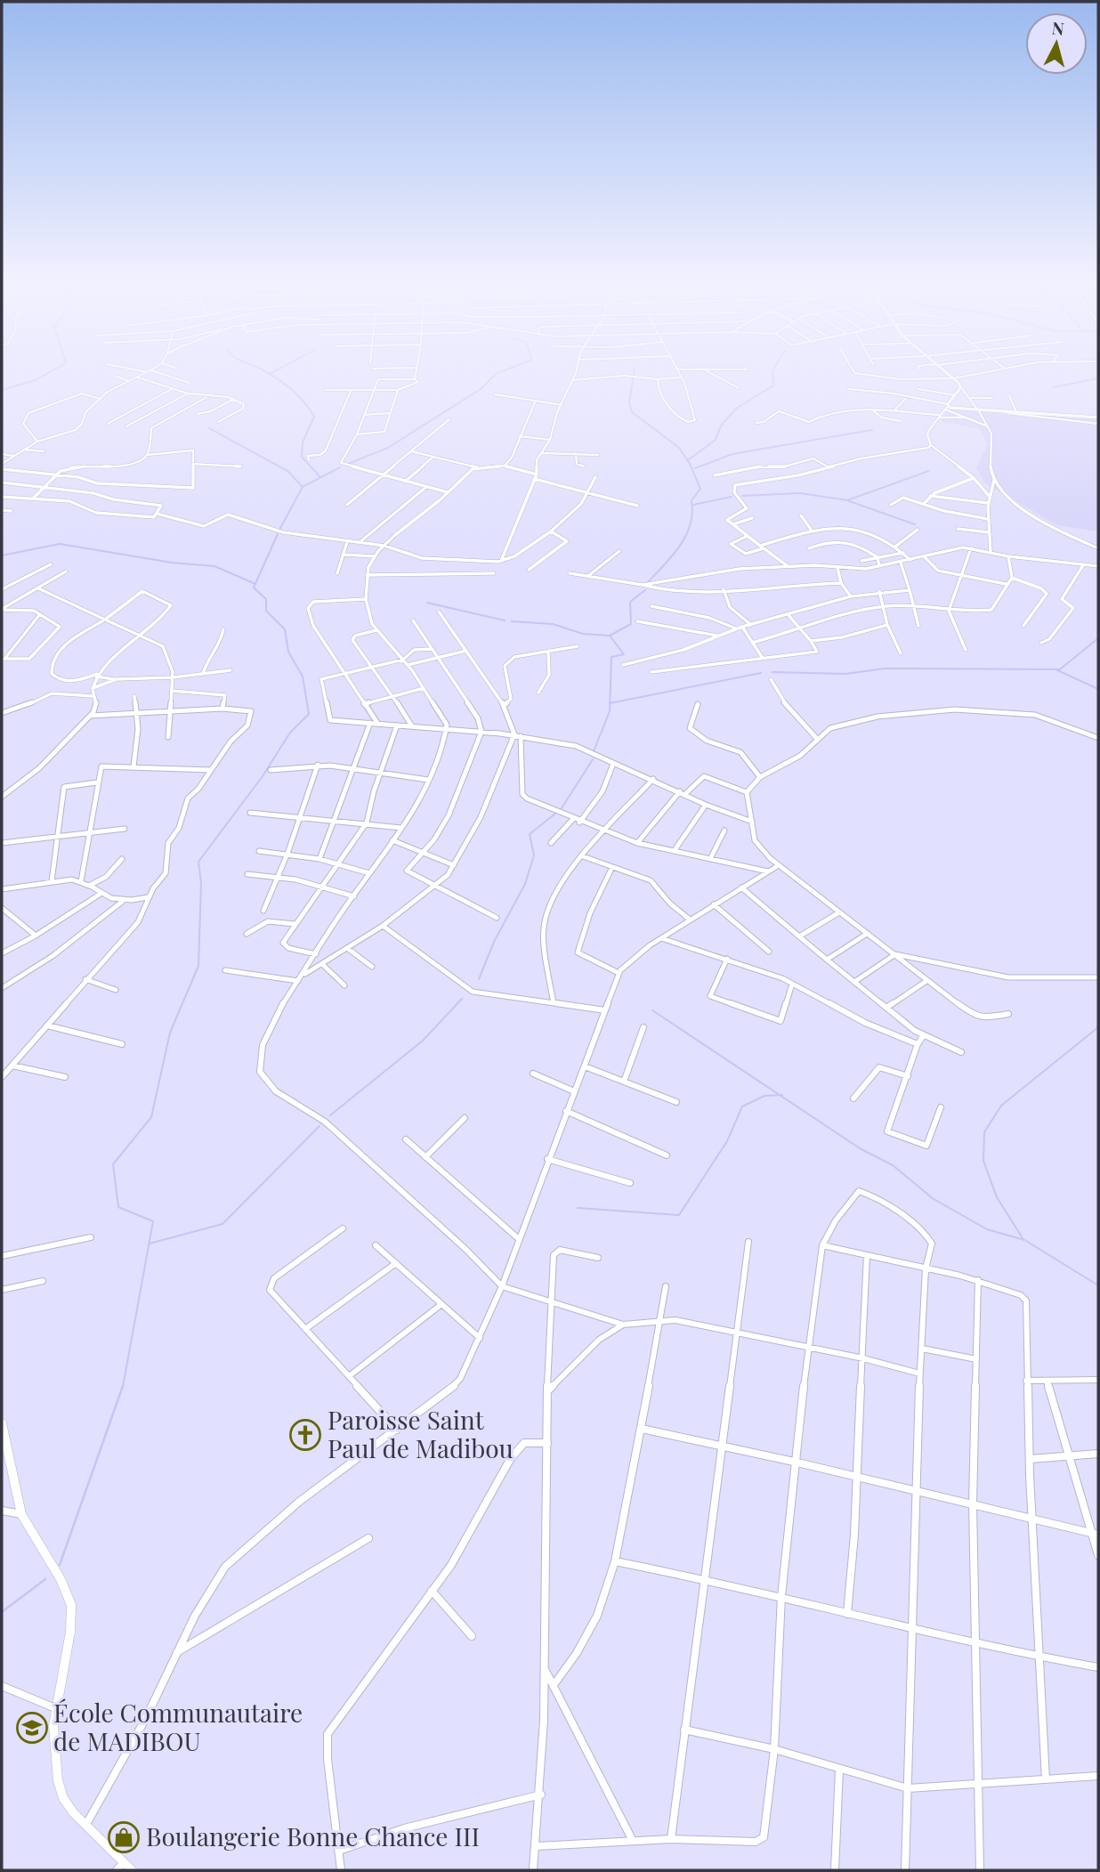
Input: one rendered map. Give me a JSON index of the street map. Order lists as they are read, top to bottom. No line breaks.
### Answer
{"places":{"church":["Paroisse Saint Paul de Madibou"],"school or university":["École Communautaire de MADIBOU"],"shop":["Boulangerie Bonne Chance III"]},"north":"top"}
